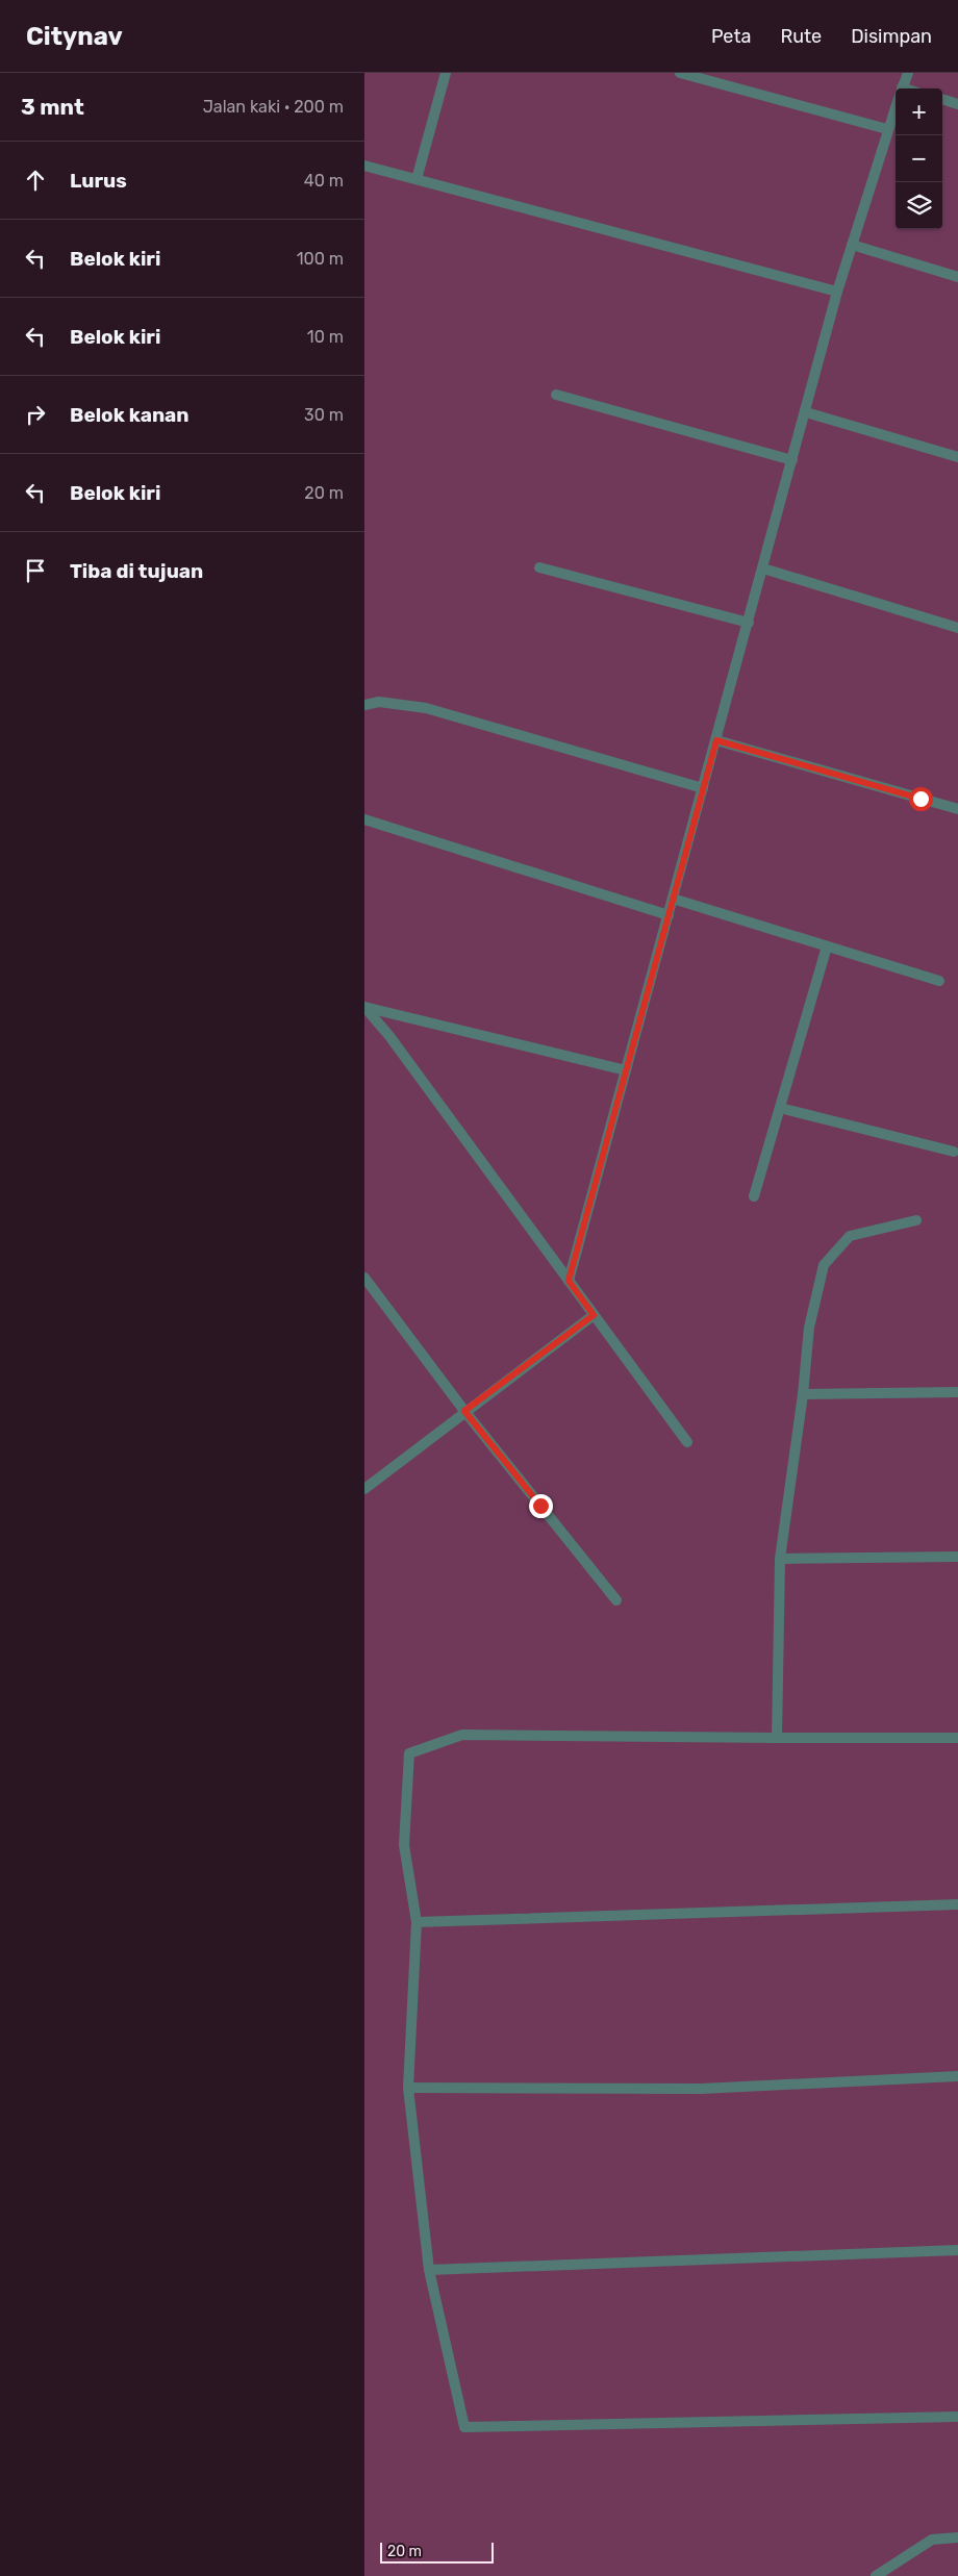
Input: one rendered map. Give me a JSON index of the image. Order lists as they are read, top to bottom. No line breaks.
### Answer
{"scale_bar":"20 m","page":{"header":"Citynav","nav":["Peta","Rute","Disimpan"],"heading":["3 mnt","Jalan kaki · 200 m"],"map_buttons":["+","−"],"list":[["Lurus","40 m"],["Belok kiri","100 m"],["Belok kiri","10 m"],["Belok kanan","30 m"],["Belok kiri","20 m"],"Tiba di tujuan"],"scale":"20 m"}}
